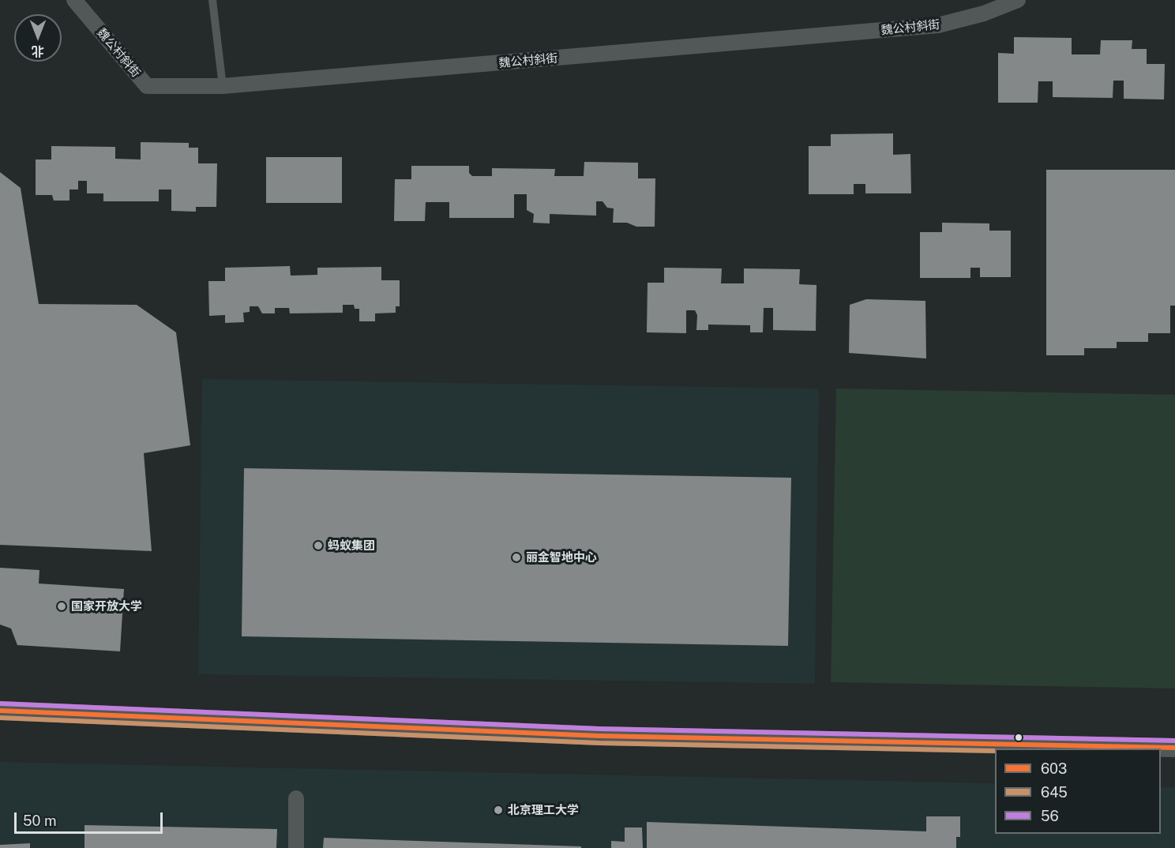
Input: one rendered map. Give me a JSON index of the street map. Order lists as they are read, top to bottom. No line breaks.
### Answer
{"streets":{"street":["魏公村斜街"]},"places":["蚂蚁集团","丽金智地中心","国家开放大学","北京理工大学"],"lines":["transit line 56","transit line 603","transit line 645"],"legend":["603","645","56"],"scale_bar":"50 m","north":"bottom"}
